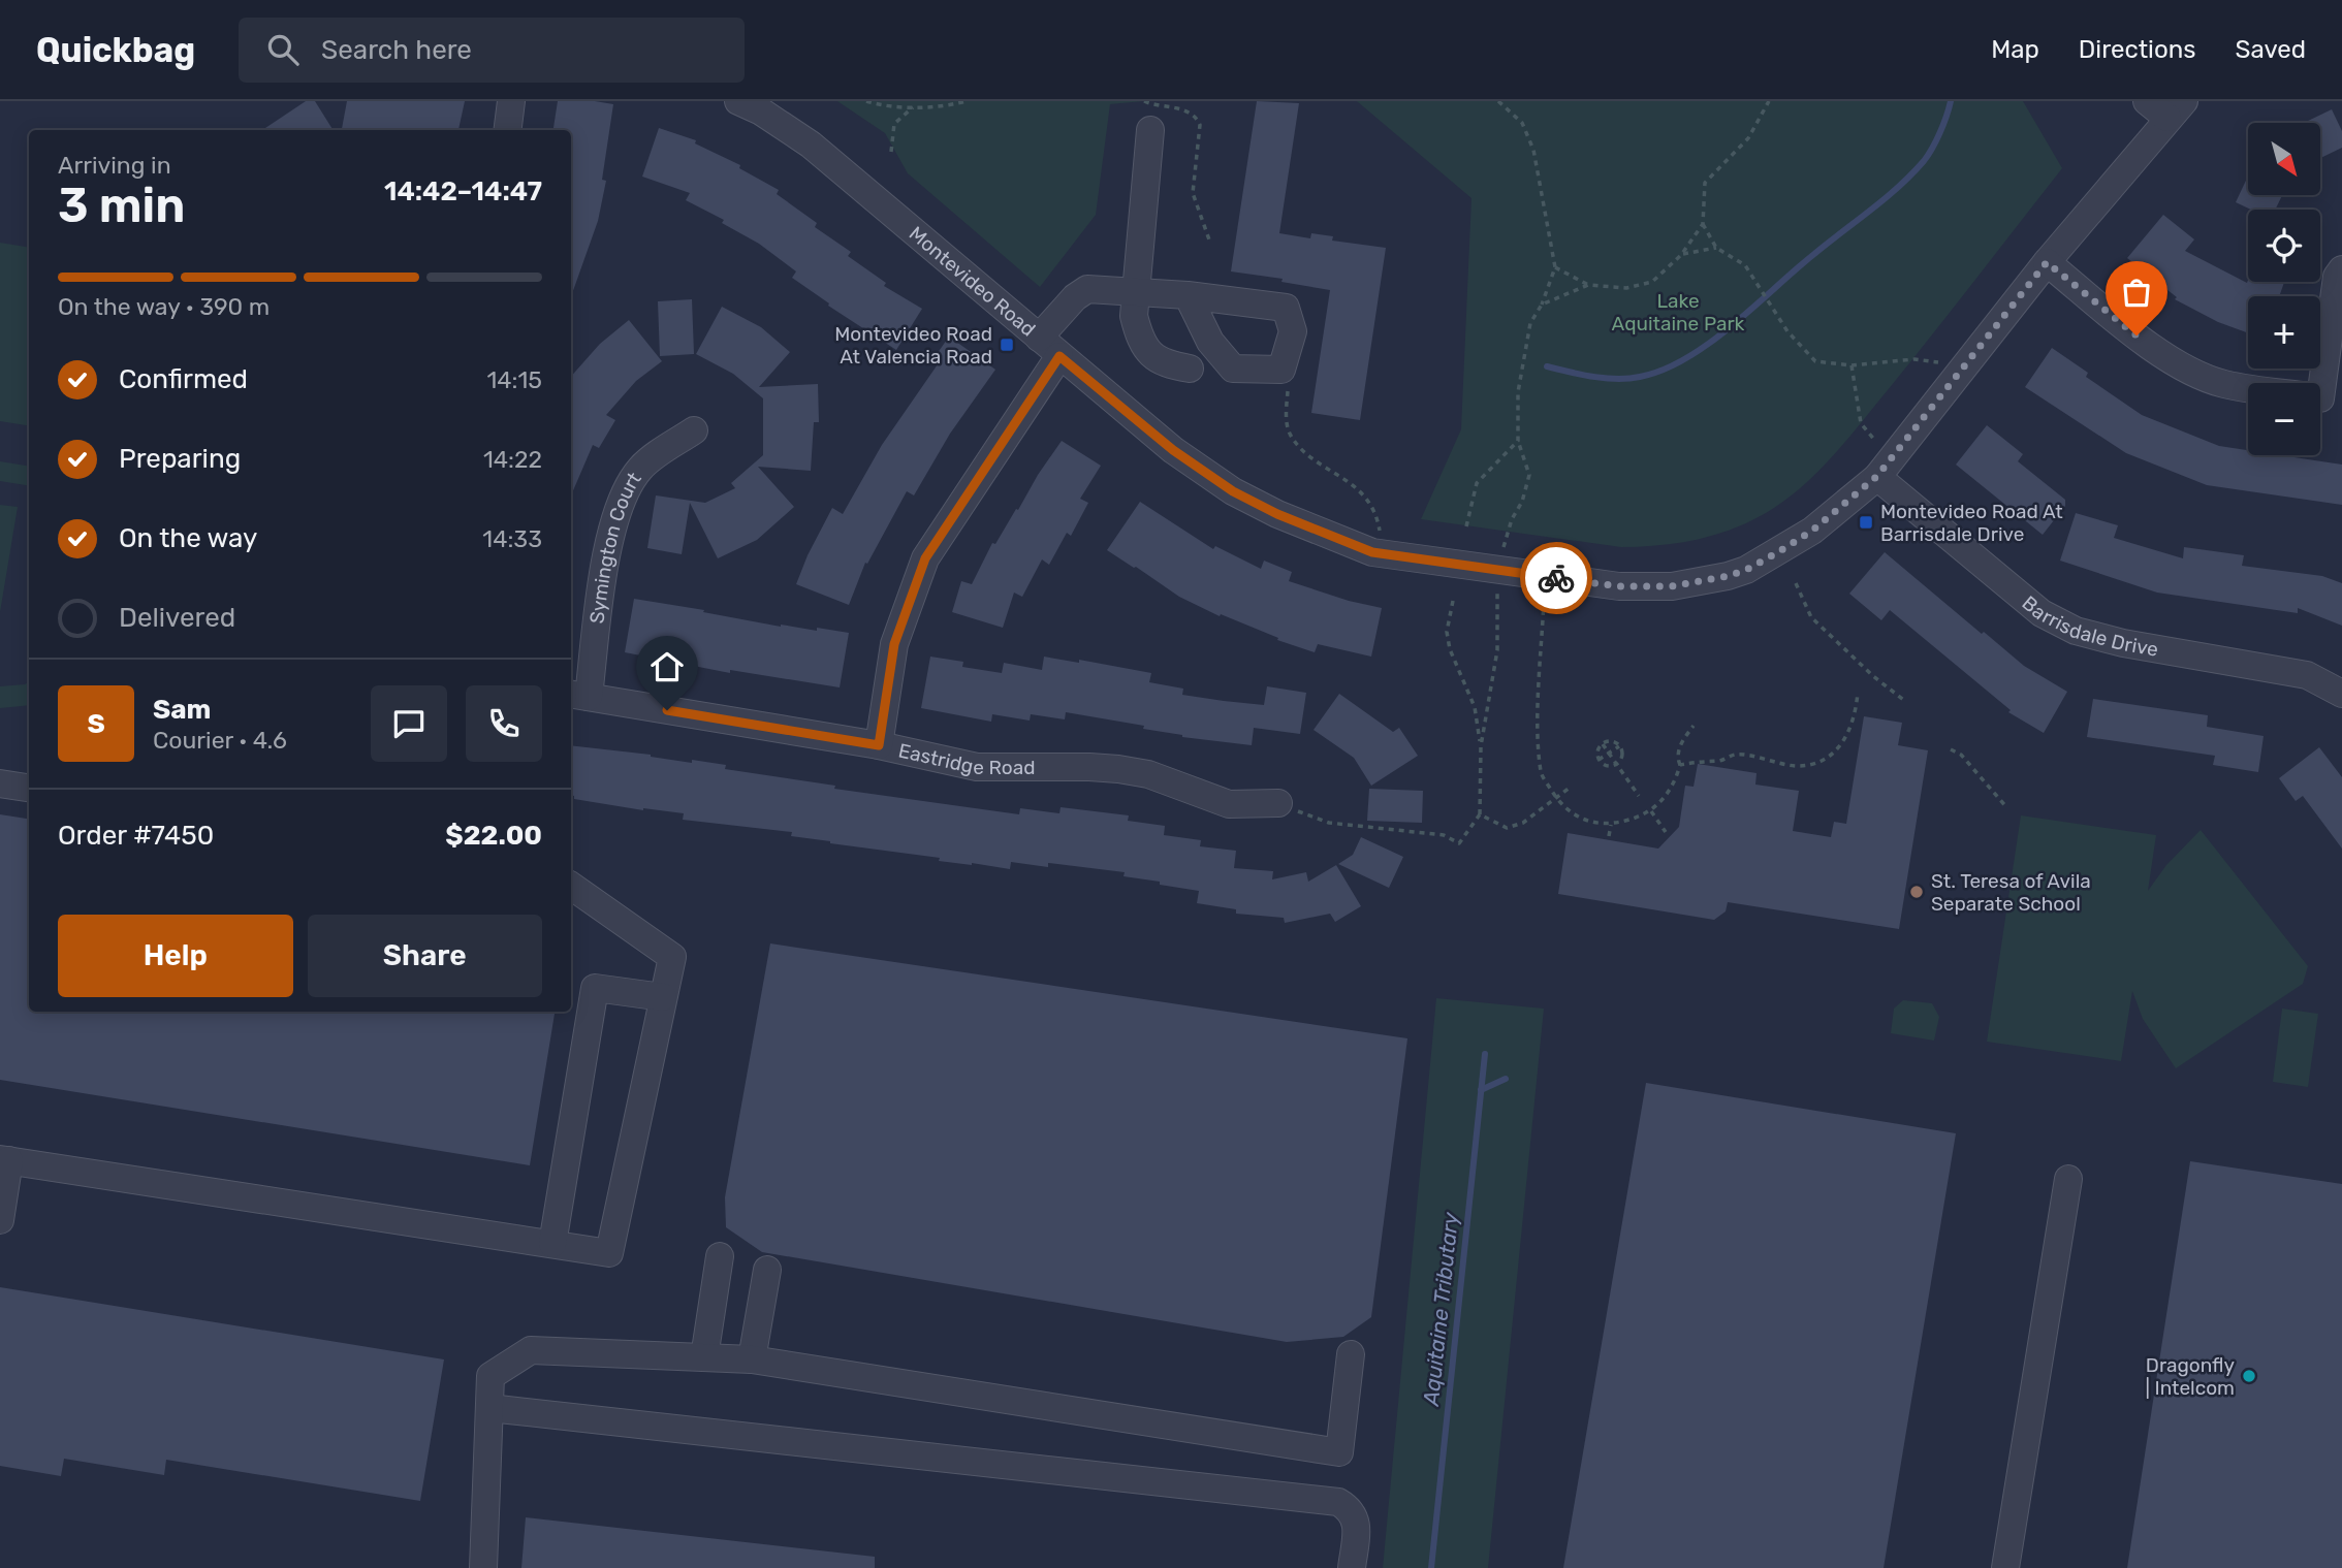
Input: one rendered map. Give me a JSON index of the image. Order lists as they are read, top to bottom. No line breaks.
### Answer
{"streets":{"street":["Montevideo Road","Symington Court","Barrisdale Drive","Eastridge Road"]},"crossings":[["Montevideo Road","Barrisdale Drive"],["Symington Court","Eastridge Road"]],"water":["Aquitaine Tributary"],"parks":["Lake Aquitaine Park"],"places":{"transit":["Montevideo Road At Valencia Road","Montevideo Road At Barrisdale Drive"],"other":["St. Teresa of Avila Separate School","Dragonfly | Intelcom"]},"north":"bottom right","page":{"header":"Quickbag","search":"Search here","nav":["Map","Directions","Saved"],"map_buttons":["+","−"],"heading":["3 min","Arriving in","14:42–14:47"],"panel":["Sam","Courier · 4.6","Order #7450","$22.00"],"bar":"On the way · 390 m","list":[["Confirmed","14:15"],["Preparing","14:22"],["On the way","14:33"],"Delivered"],"round":"S","buttons":["Help","Share"]}}
